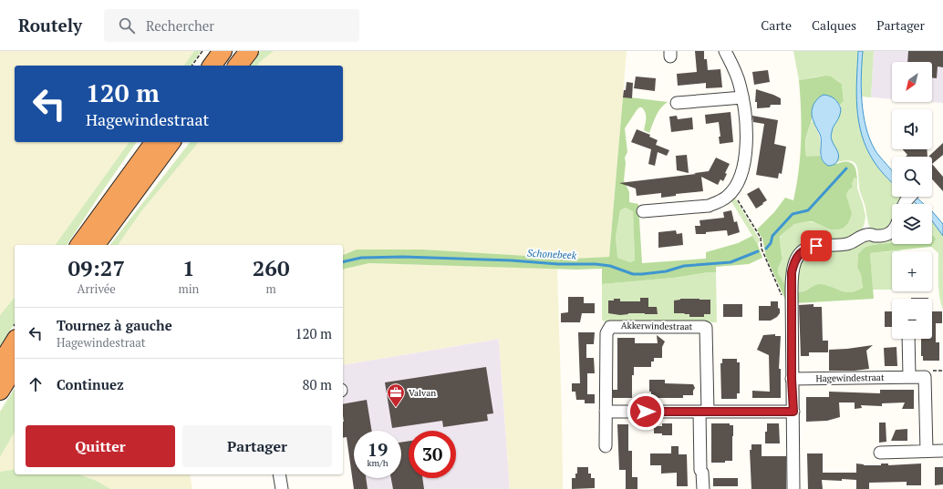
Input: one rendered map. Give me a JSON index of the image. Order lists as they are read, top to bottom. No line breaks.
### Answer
{"streets":{"street":["Akkerwindestraat","Hagewindestraat"]},"water":["Schonebeek"],"places":{"office":["Valvan"]},"north":"bottom left","page":{"header":"Routely","search":"Rechercher","nav":["Carte","Calques","Partager"],"map_buttons":["+","−"],"turn":["120 m","Hagewindestraat"],"eta":["09:27","Arrivée","1","min","260","m"],"list":[{"name":"Tournez à gauche","note":"Hagewindestraat","value":"120 m"},{"name":"Continuez","value":"80 m"}],"buttons":["Quitter","Partager"],"speed":"19 km/h","limit":"30"}}
